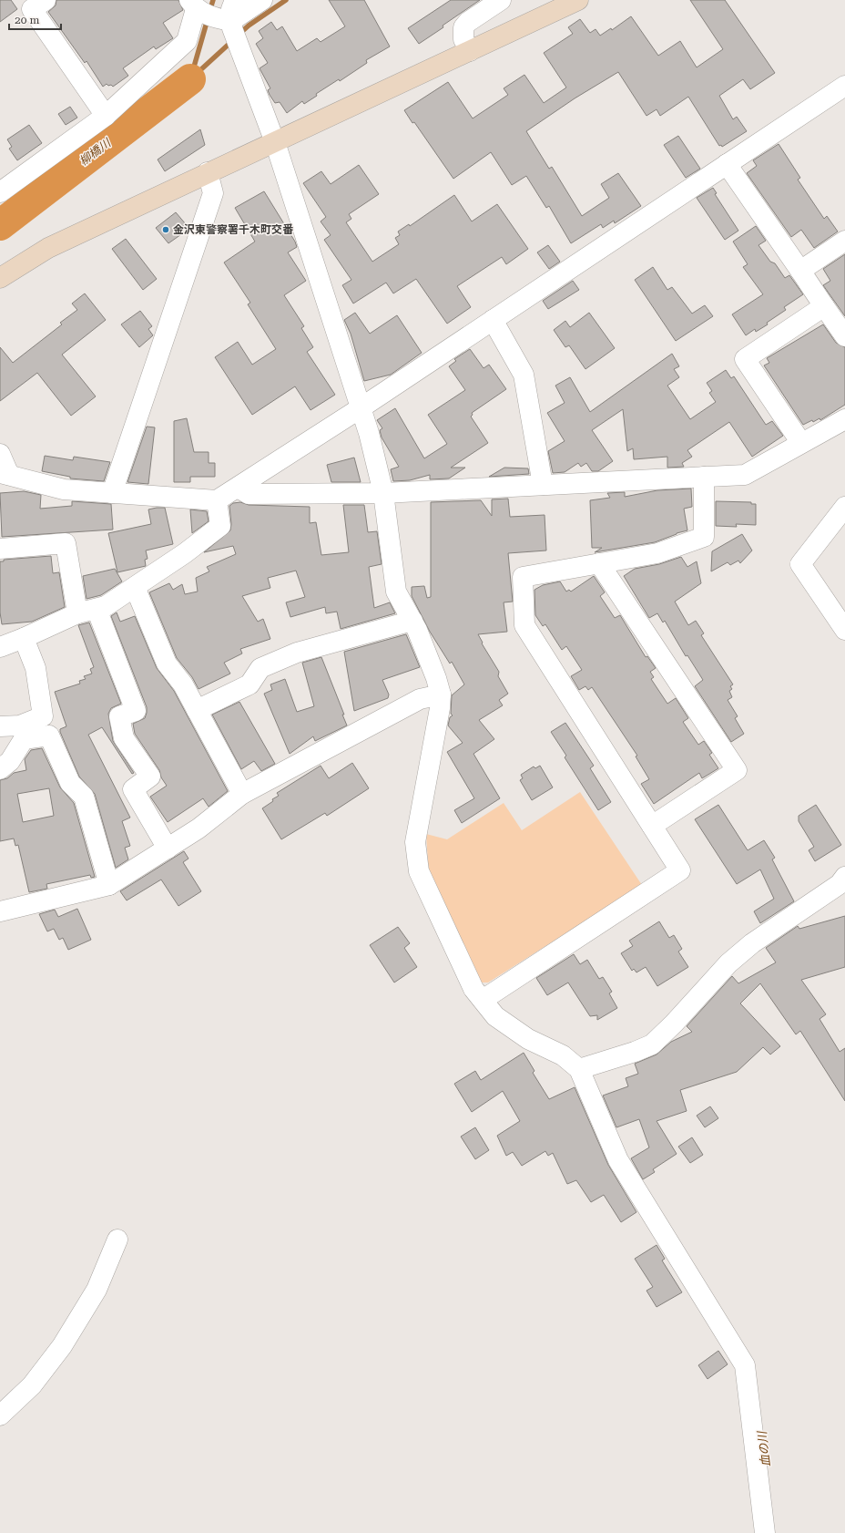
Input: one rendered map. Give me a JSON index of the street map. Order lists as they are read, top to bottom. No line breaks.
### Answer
{"water":["柳橋川","血の川"],"places":["金沢東警察署千木町交番"],"scale_bar":"20 m"}
